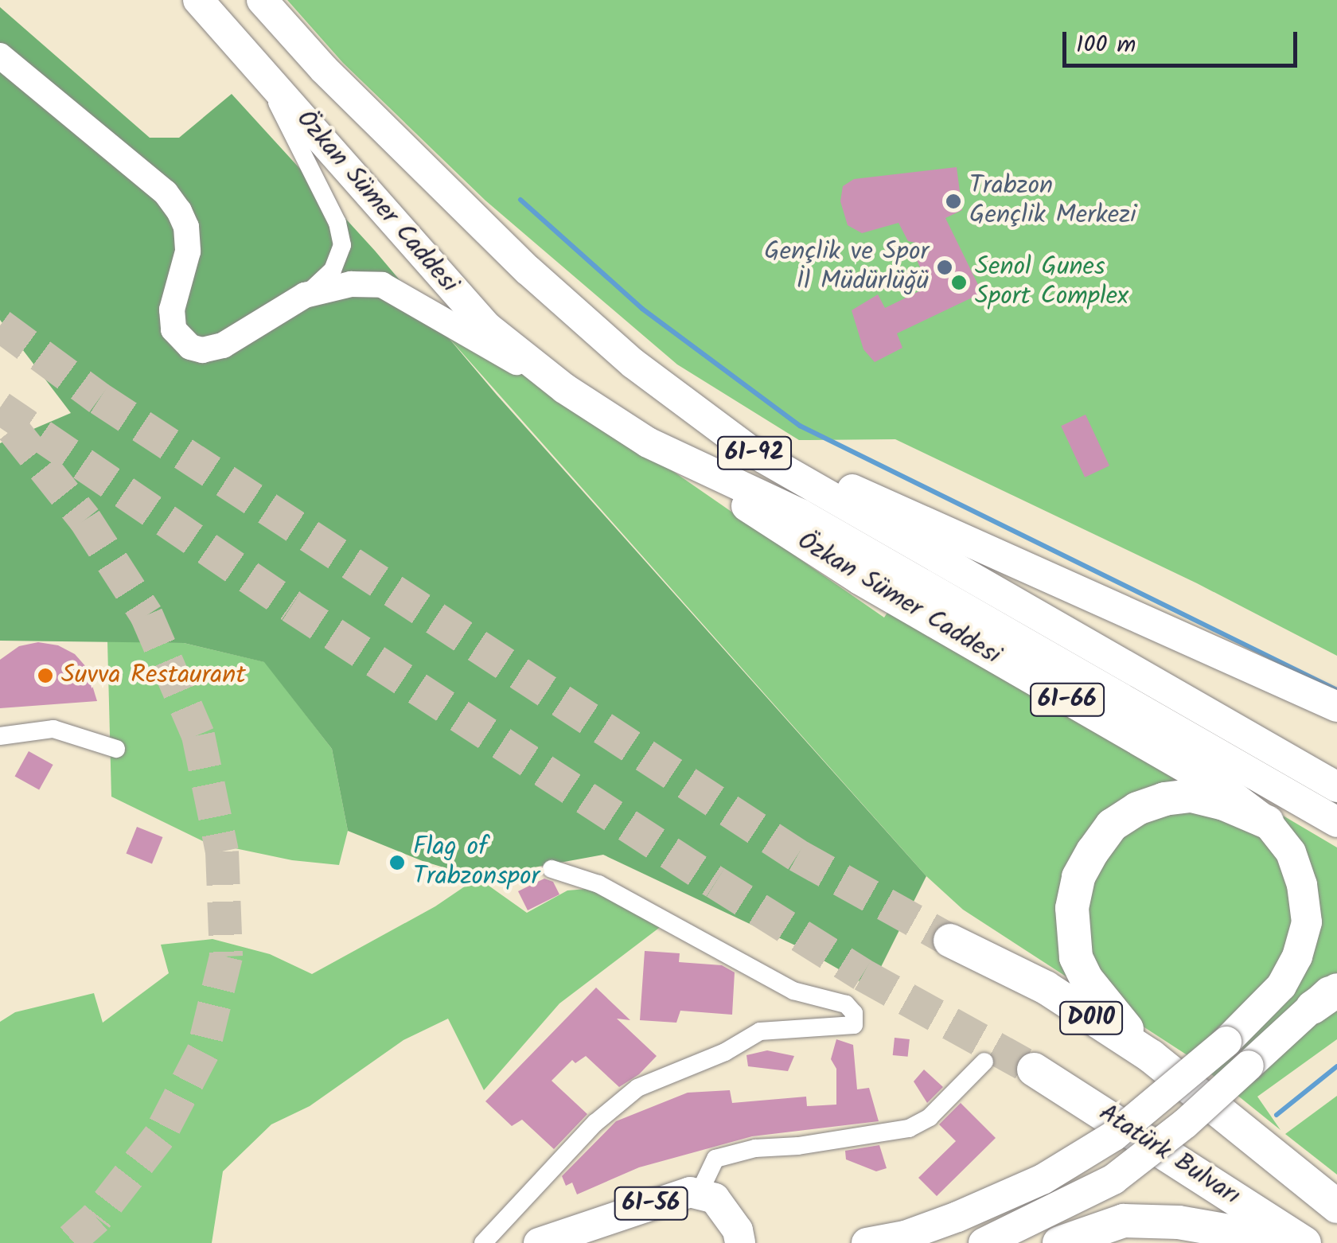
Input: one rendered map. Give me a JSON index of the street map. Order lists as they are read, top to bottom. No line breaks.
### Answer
{"streets":{"highway":["D010","Atatürk Bulvarı"],"main road":["Özkan Sümer Caddesi","61-92","61-66","61-56"]},"places":["Trabzon Gençlik Merkezi","Gençlik ve Spor İl Müdürlüğü","Senol Gunes Sport Complex","Suvva Restaurant","Flag of Trabzonspor"],"scale_bar":"100 m"}
